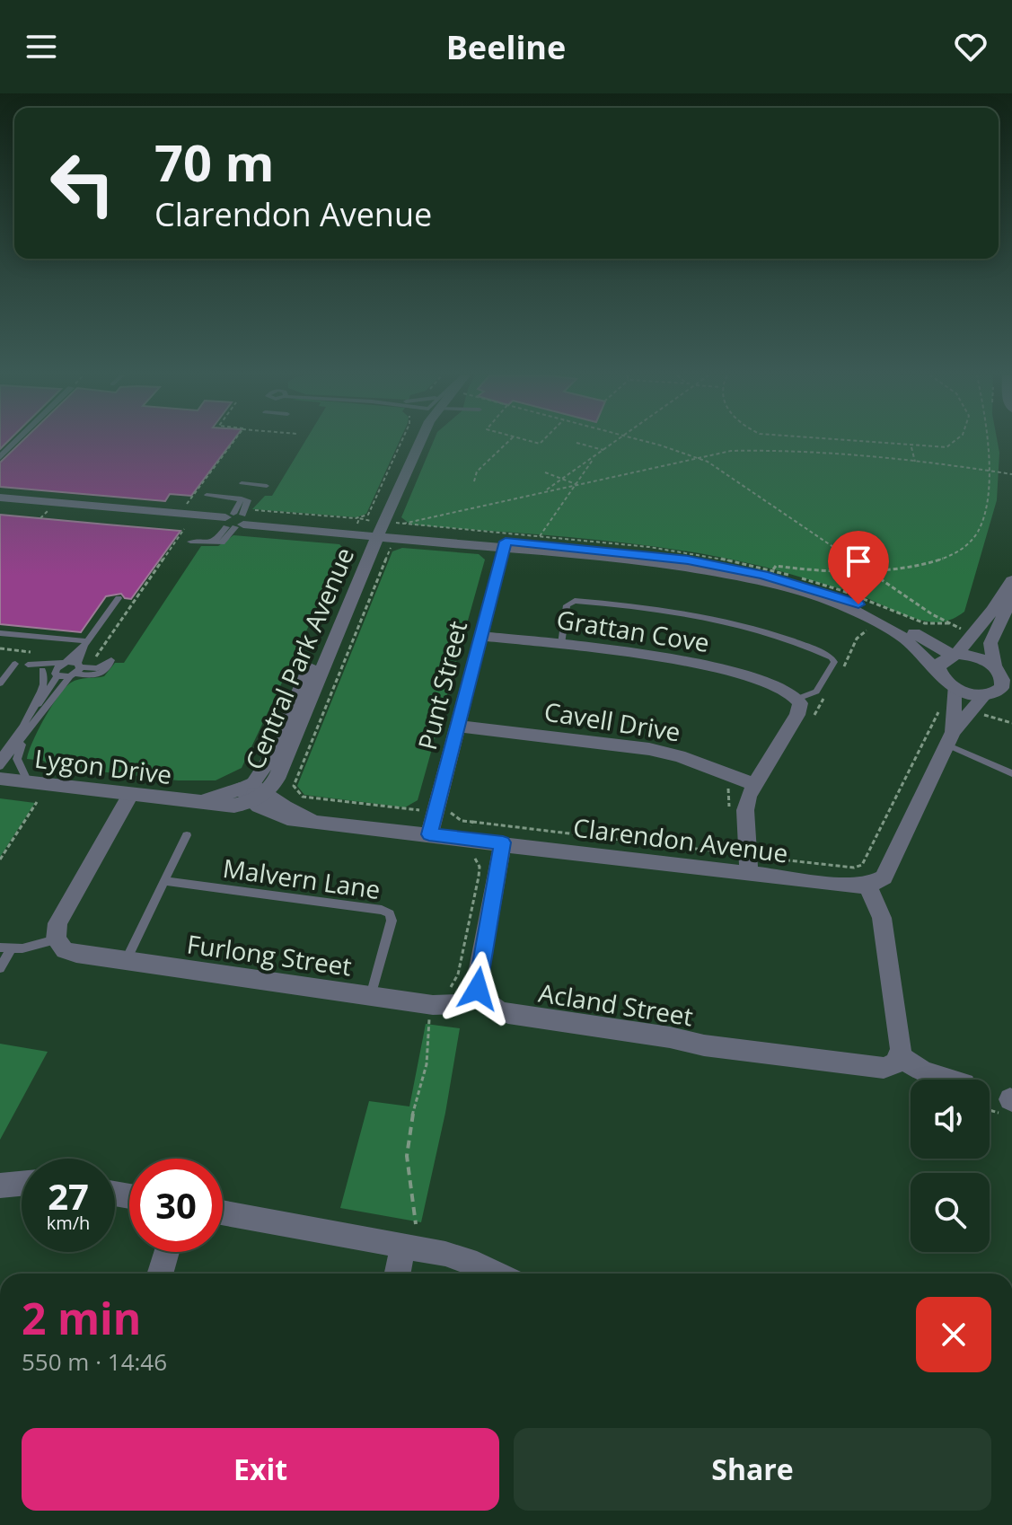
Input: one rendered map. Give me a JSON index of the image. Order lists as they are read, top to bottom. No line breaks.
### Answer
{"streets":{"street":["Grattan Cove","Central Park Avenue","Punt Street","Cavell Drive","Lygon Drive","Clarendon Avenue","Furlong Street","Acland Street"],"lane":["Malvern Lane"]},"crossings":[["Grattan Cove","Punt Street"],["Central Park Avenue","Lygon Drive"],["Central Park Avenue","Clarendon Avenue"],["Punt Street","Cavell Drive"],["Punt Street","Clarendon Avenue"],["Malvern Lane","Furlong Street"],["Furlong Street","Acland Street"]],"page":{"header":"Beeline","turn":["70 m","Clarendon Avenue"],"speed":"27 km/h","limit":"30","heading":["2 min","550 m · 14:46"],"buttons":["Exit","Share"]}}
